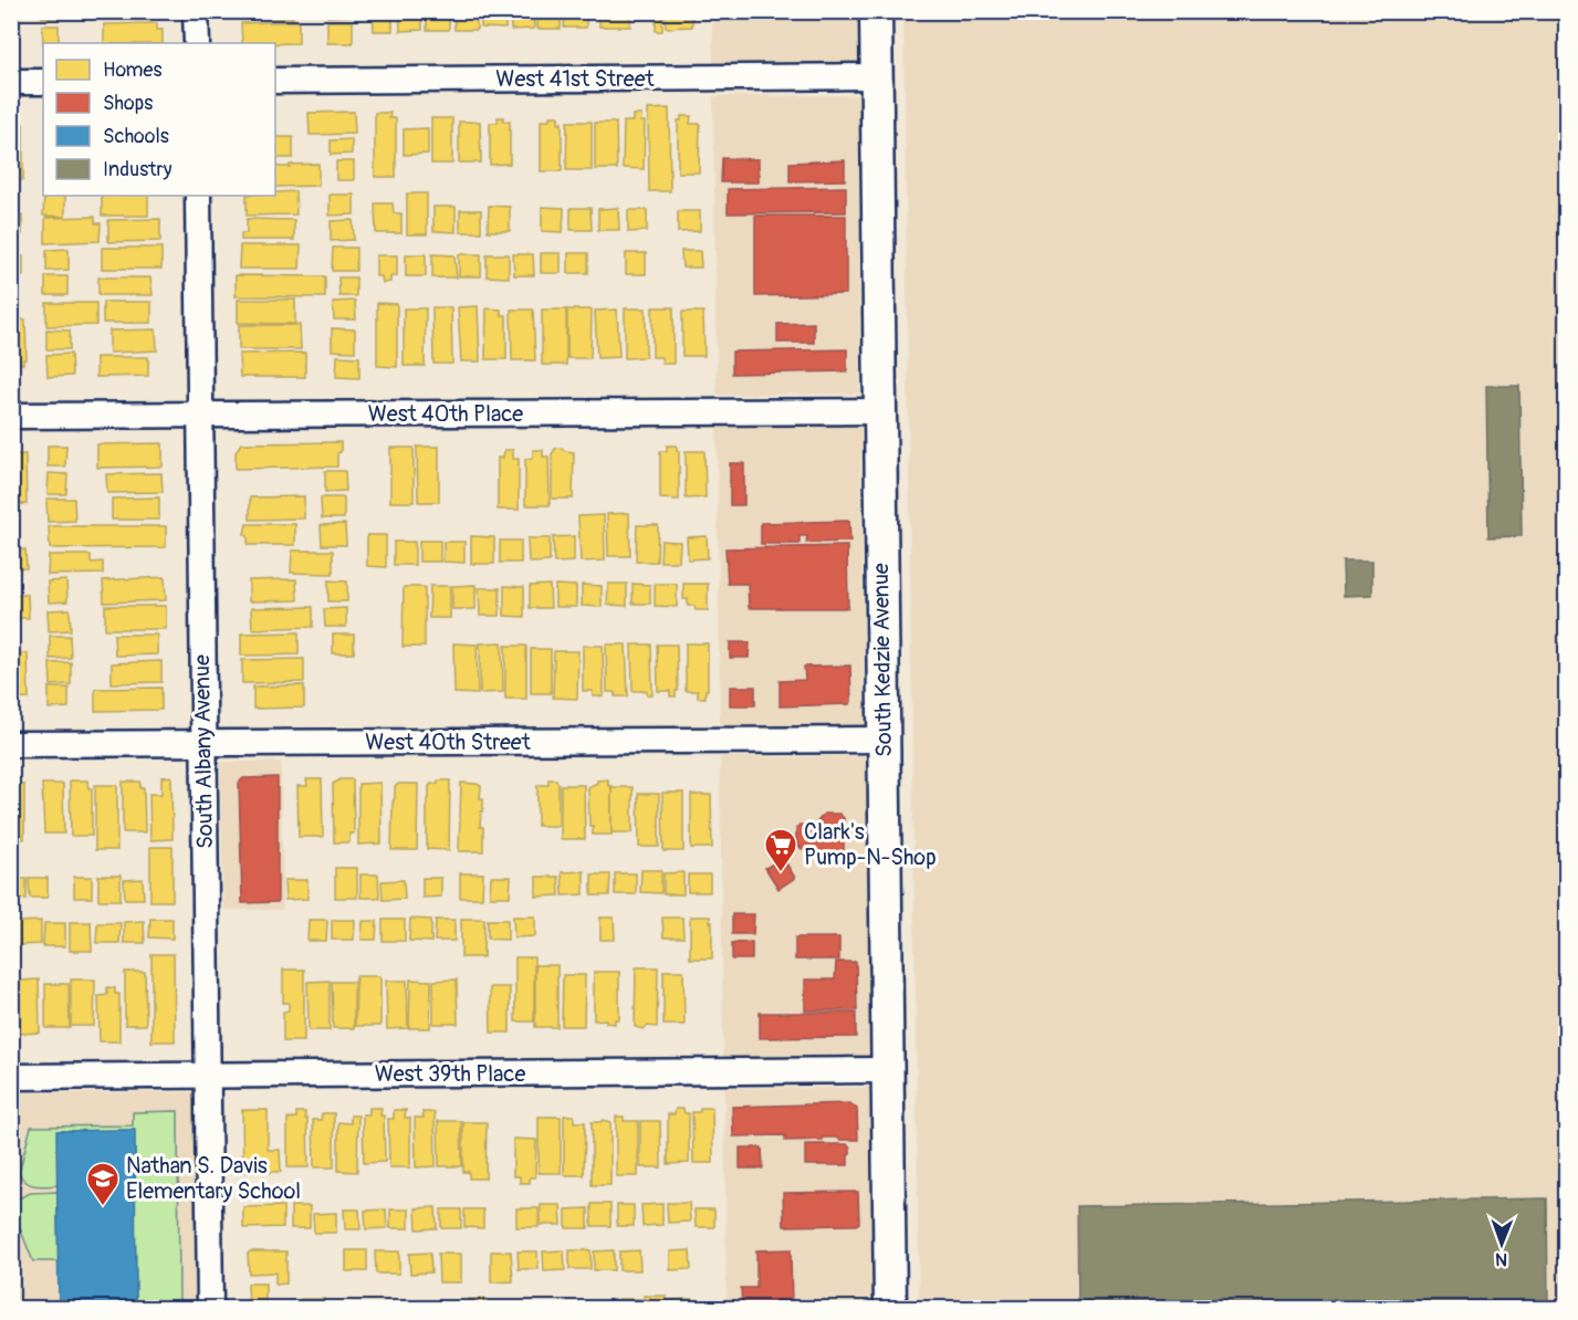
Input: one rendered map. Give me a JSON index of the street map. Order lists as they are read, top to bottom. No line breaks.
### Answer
{"streets":{"main road":["South Kedzie Avenue"],"street":["West 41st Street","West 40th Place","West 40th Street","South Albany Avenue","West 39th Place"]},"crossings":[["West 41st Street","South Kedzie Avenue"],["West 40th Place","South Kedzie Avenue"],["West 40th Place","South Albany Avenue"],["South Kedzie Avenue","West 40th Street"],["South Kedzie Avenue","West 39th Place"],["West 40th Street","South Albany Avenue"],["South Albany Avenue","West 39th Place"]],"places":{"supermarket":["Clark's Pump-N-Shop"],"school or university":["Nathan S. Davis Elementary School"]},"legend":["Homes","Shops","Schools","Industry"],"north":"bottom"}
